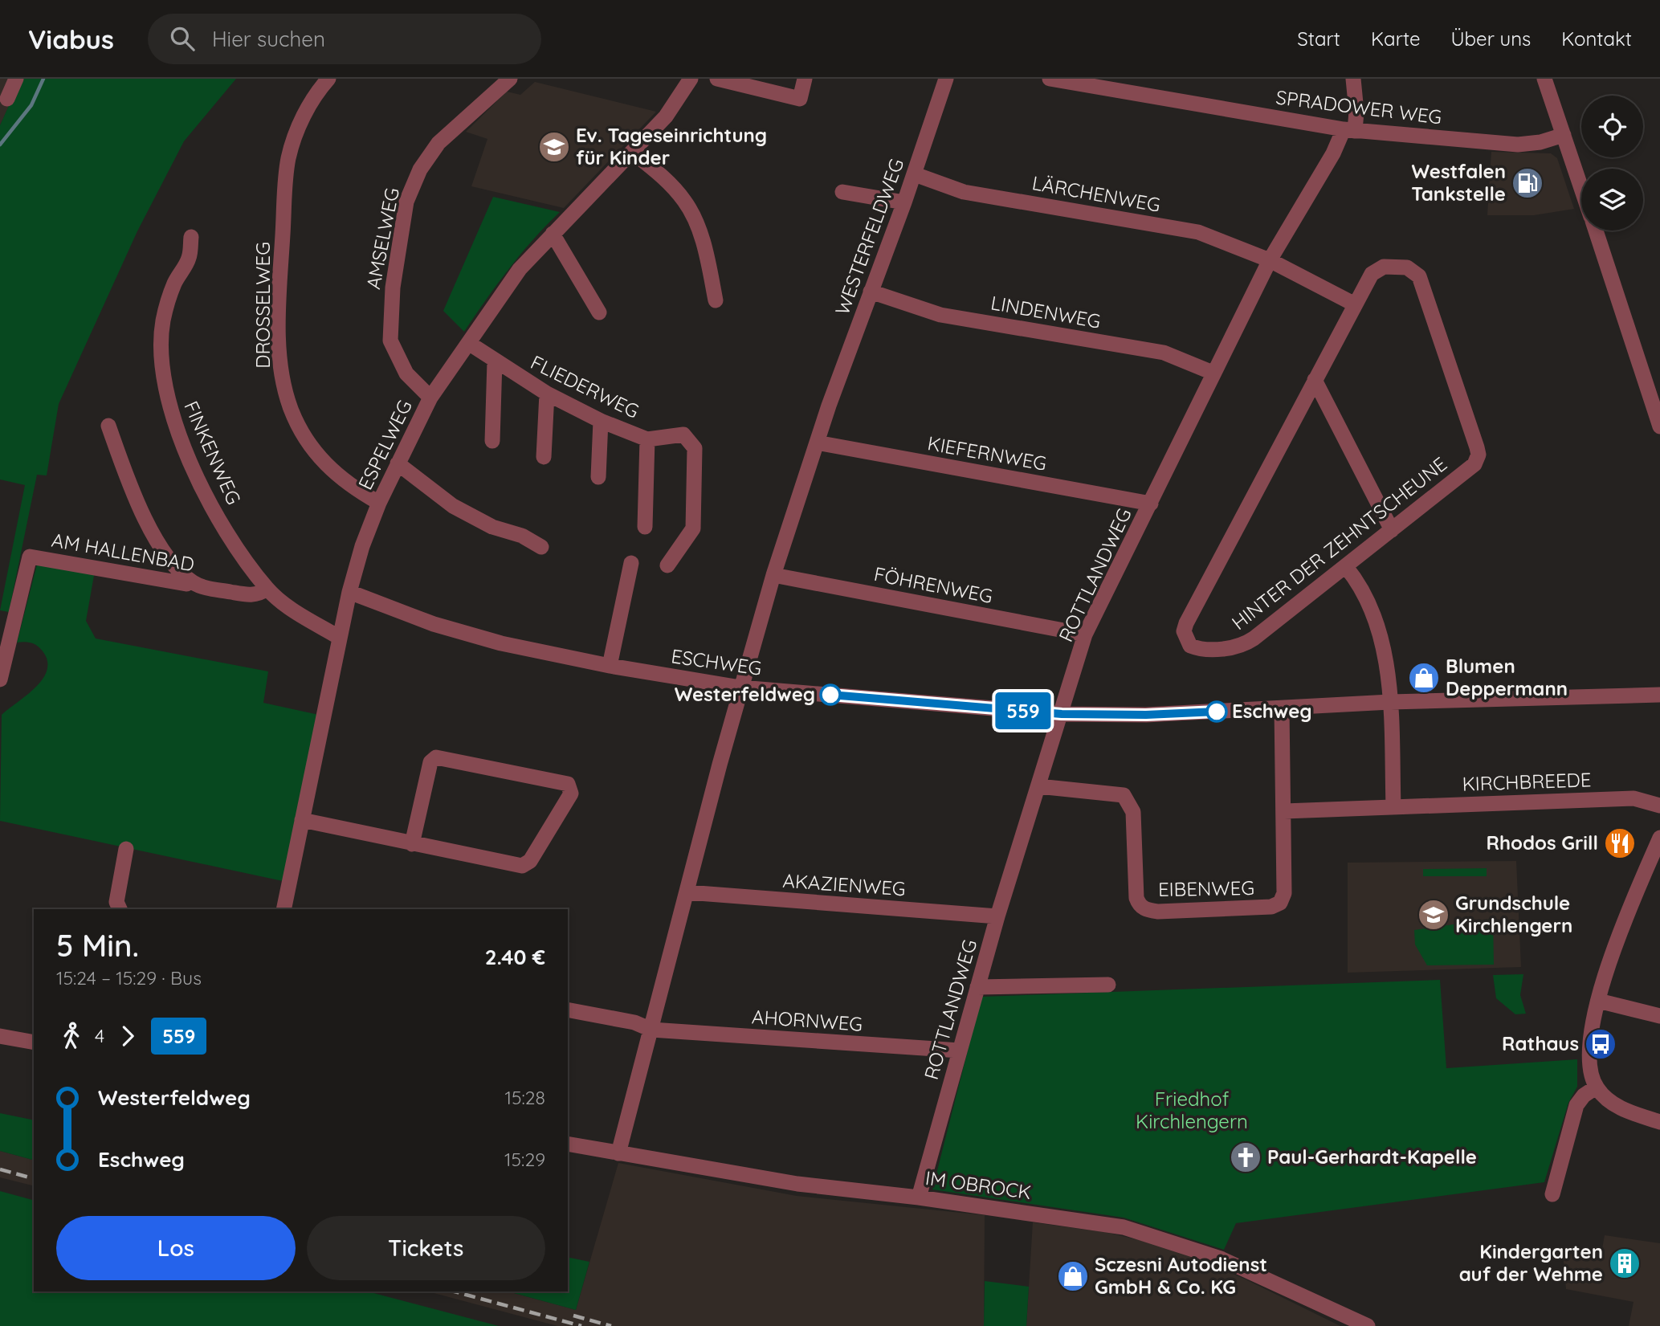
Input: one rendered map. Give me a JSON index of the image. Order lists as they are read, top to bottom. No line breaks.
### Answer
{"streets":{"street":["SPRADOWER WEG","LÄRCHENWEG","WESTERFELDWEG","AMSELWEG","DROSSELWEG","LINDENWEG","FLIEDERWEG","ESPELWEG","FINKENWEG","KIEFERNWEG","HINTER DER ZEHNTSCHEUNE","AM HALLENBAD","ROTTLANDWEG","FÖHRENWEG","ESCHWEG","KIRCHBREEDE","AKAZIENWEG","EIBENWEG","AHORNWEG","IM OBROCK"]},"crossings":[["SPRADOWER WEG","ROTTLANDWEG"],["LÄRCHENWEG","WESTERFELDWEG"],["LÄRCHENWEG","HINTER DER ZEHNTSCHEUNE"],["LÄRCHENWEG","ROTTLANDWEG"],["WESTERFELDWEG","LINDENWEG"],["WESTERFELDWEG","KIEFERNWEG"],["WESTERFELDWEG","FÖHRENWEG"],["WESTERFELDWEG","ESCHWEG"],["WESTERFELDWEG","AKAZIENWEG"],["WESTERFELDWEG","AHORNWEG"],["WESTERFELDWEG","IM OBROCK"],["AMSELWEG","ESPELWEG"],["DROSSELWEG","ESPELWEG"],["LINDENWEG","ROTTLANDWEG"],["FLIEDERWEG","ESPELWEG"],["ESPELWEG","FINKENWEG"],["ESPELWEG","ESCHWEG"],["FINKENWEG","AM HALLENBAD"],["KIEFERNWEG","ROTTLANDWEG"],["ROTTLANDWEG","FÖHRENWEG"],["ROTTLANDWEG","ESCHWEG"],["ROTTLANDWEG","AKAZIENWEG"],["ROTTLANDWEG","EIBENWEG"],["ROTTLANDWEG","AHORNWEG"],["ROTTLANDWEG","IM OBROCK"],["ESCHWEG","EIBENWEG"],["KIRCHBREEDE","EIBENWEG"]],"parks":["Friedhof Kirchlengern"],"places":{"school or university":["Ev. Tageseinrichtung für Kinder","Grundschule Kirchlengern"],"fuel station":["Westfalen Tankstelle"],"shop":["Blumen Deppermann","Sczesni Autodienst GmbH & Co. KG"],"other":["Westerfeldweg","Eschweg"],"restaurant":["Rhodos Grill"],"bus stop":["Rathaus"],"church":["Paul-Gerhardt-Kapelle"],"building":["Kindergarten auf der Wehme"]},"lines":["bus line 559"],"page":{"header":"Viabus","search":"Hier suchen","nav":["Start","Karte","Über uns","Kontakt"],"on_map":"559","heading":["5 Min.","15:24 – 15:29 · Bus","2.40 €"],"legs":["4","559"],"list":[{"name":"Westerfeldweg","value":"15:28"},{"name":"Eschweg","value":"15:29"}],"buttons":["Los","Tickets"]}}
